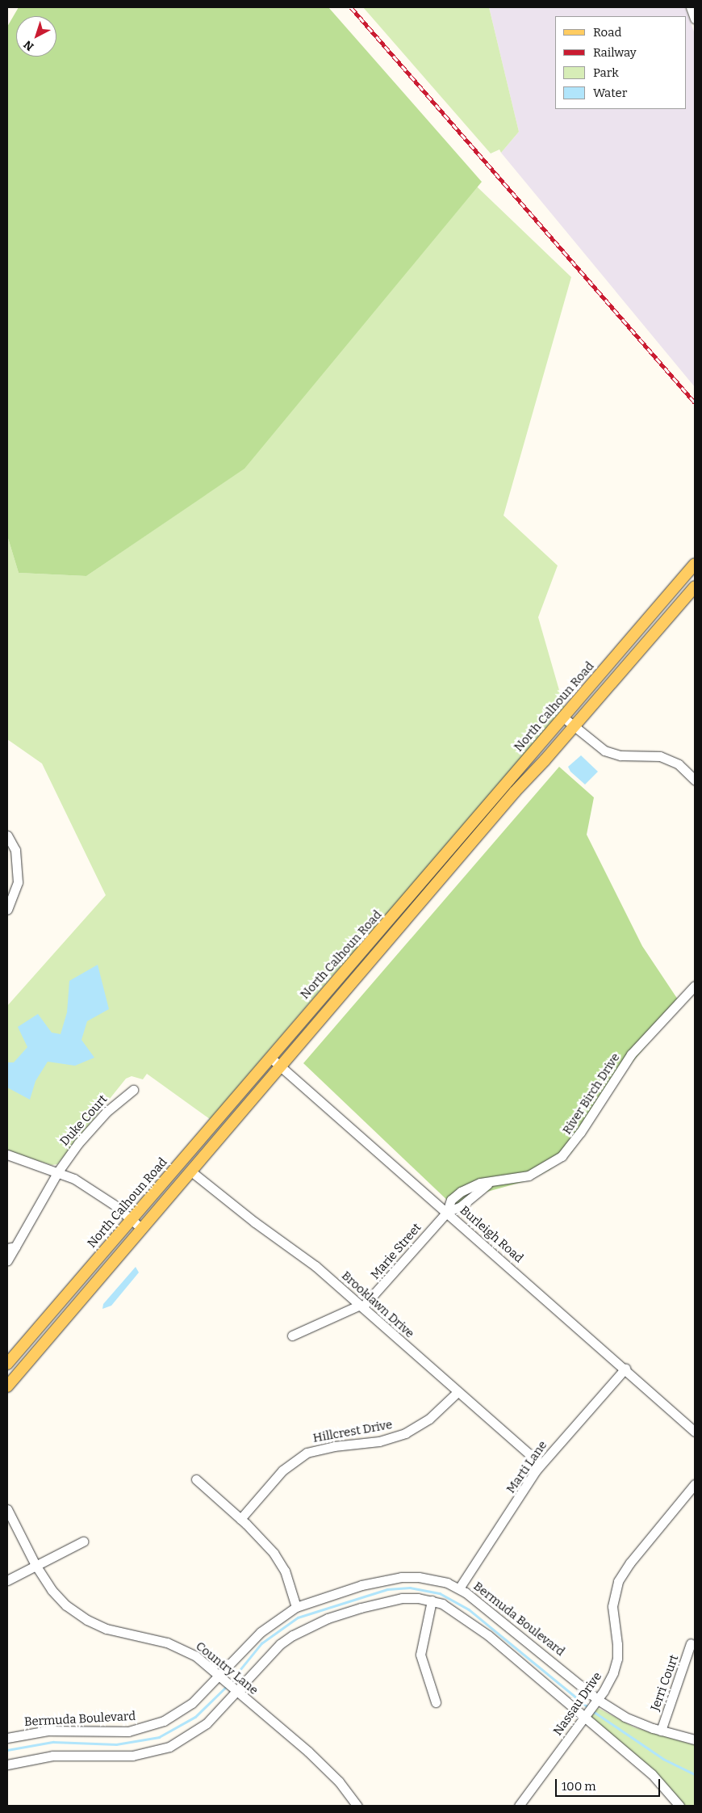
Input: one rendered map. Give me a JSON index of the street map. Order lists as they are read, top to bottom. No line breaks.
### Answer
{"streets":{"main road":["North Calhoun Road"],"street":["River Birch Drive","Duke Court","Burleigh Road","Marie Street","Brooklawn Drive","Hillcrest Drive","Marti Lane","Bermuda Boulevard","Country Lane","Jerri Court","Nassau Drive"]},"crossings":[["North Calhoun Road","Burleigh Road"],["North Calhoun Road","Brooklawn Drive"],["River Birch Drive","Burleigh Road"],["River Birch Drive","Marie Street"],["Burleigh Road","Marie Street"],["Burleigh Road","Marti Lane"],["Marie Street","Brooklawn Drive"],["Brooklawn Drive","Hillcrest Drive"],["Brooklawn Drive","Marti Lane"],["Marti Lane","Bermuda Boulevard"],["Bermuda Boulevard","Country Lane"],["Bermuda Boulevard","Jerri Court"],["Bermuda Boulevard","Nassau Drive"]],"legend":["Road","Railway","Park","Water"],"scale_bar":"100 m","north":"bottom left"}
